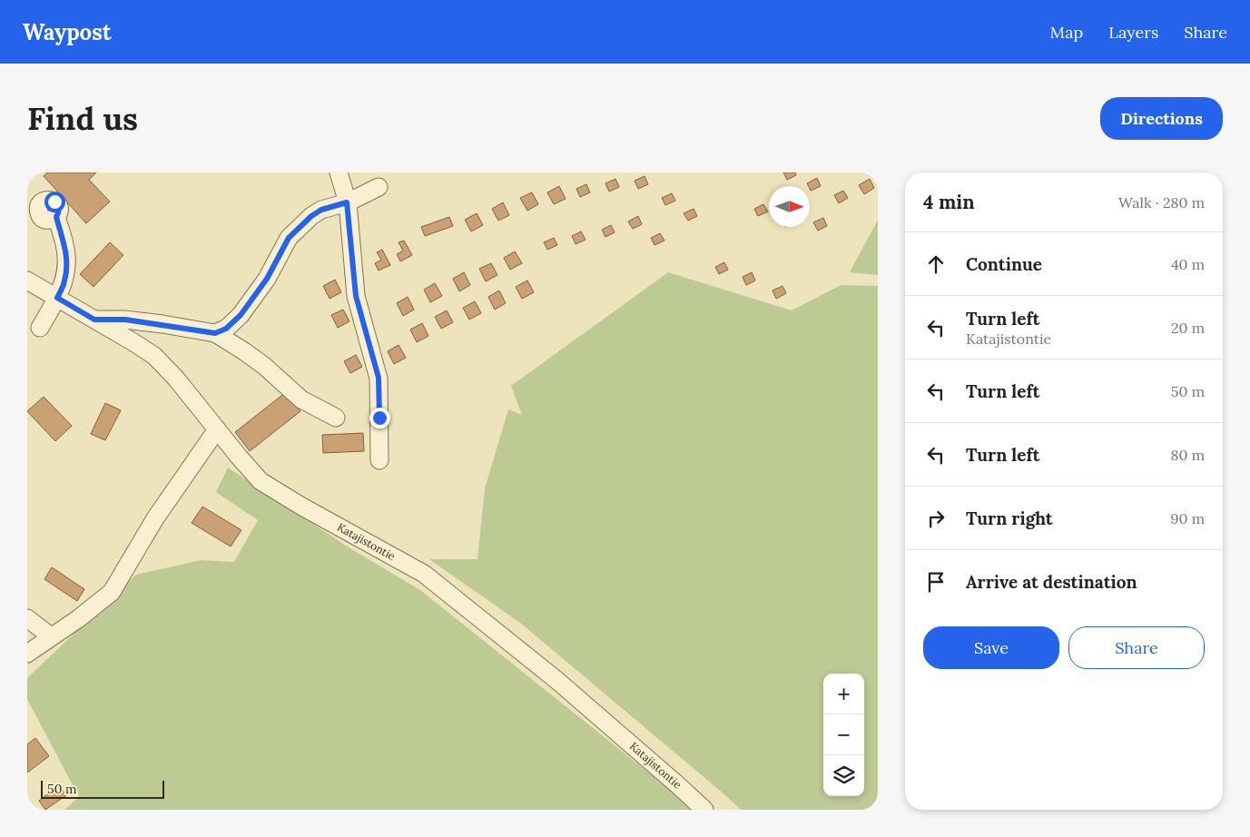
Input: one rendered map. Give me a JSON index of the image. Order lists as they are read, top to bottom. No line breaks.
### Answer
{"streets":{"street":["Katajistontie"]},"scale_bar":"50 m","north":"right","page":{"header":"Waypost","nav":["Map","Layers","Share"],"buttons":["Directions",["Save","Share"]],"title":"Find us","heading":["4 min","Walk · 280 m"],"list":[["Continue","40 m"],["Turn left","Katajistontie","20 m"],["Turn left","50 m"],["Turn left","80 m"],["Turn right","90 m"],"Arrive at destination"],"map_buttons":["+","−"],"scale":"50 m"}}
